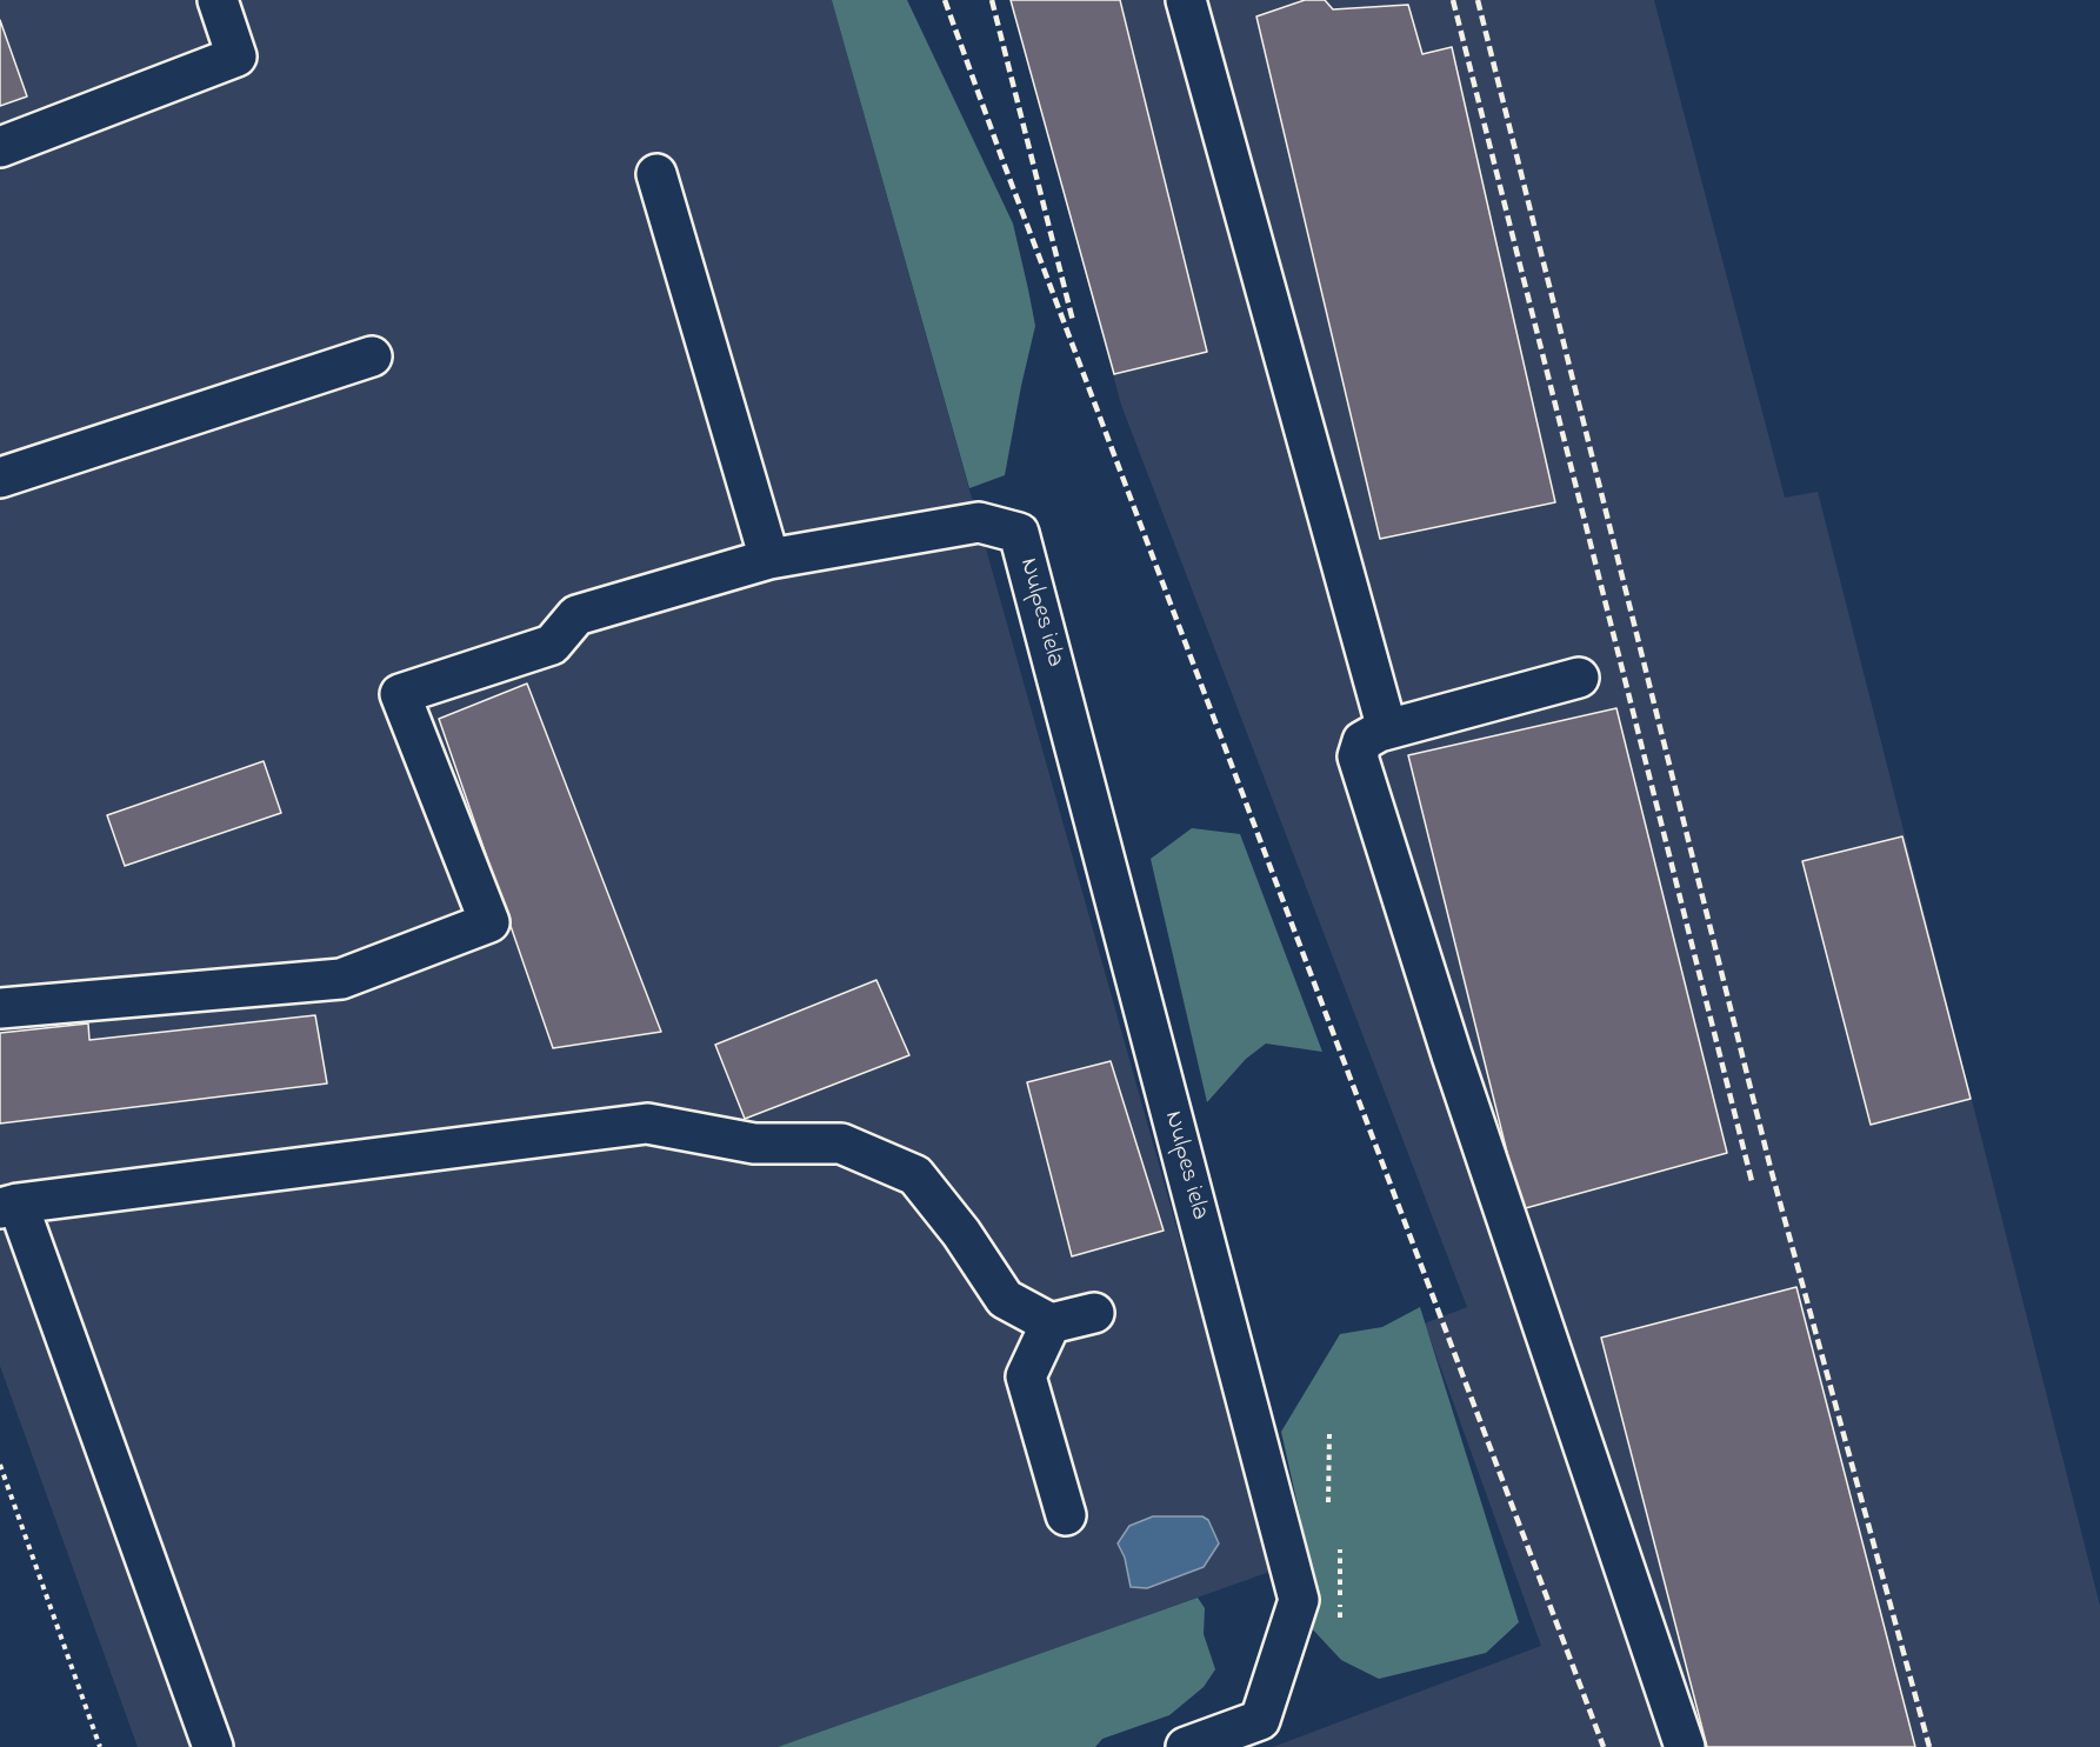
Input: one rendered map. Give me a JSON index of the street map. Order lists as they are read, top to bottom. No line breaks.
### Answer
{"streets":{"street":["Nulpes iela"]}}
